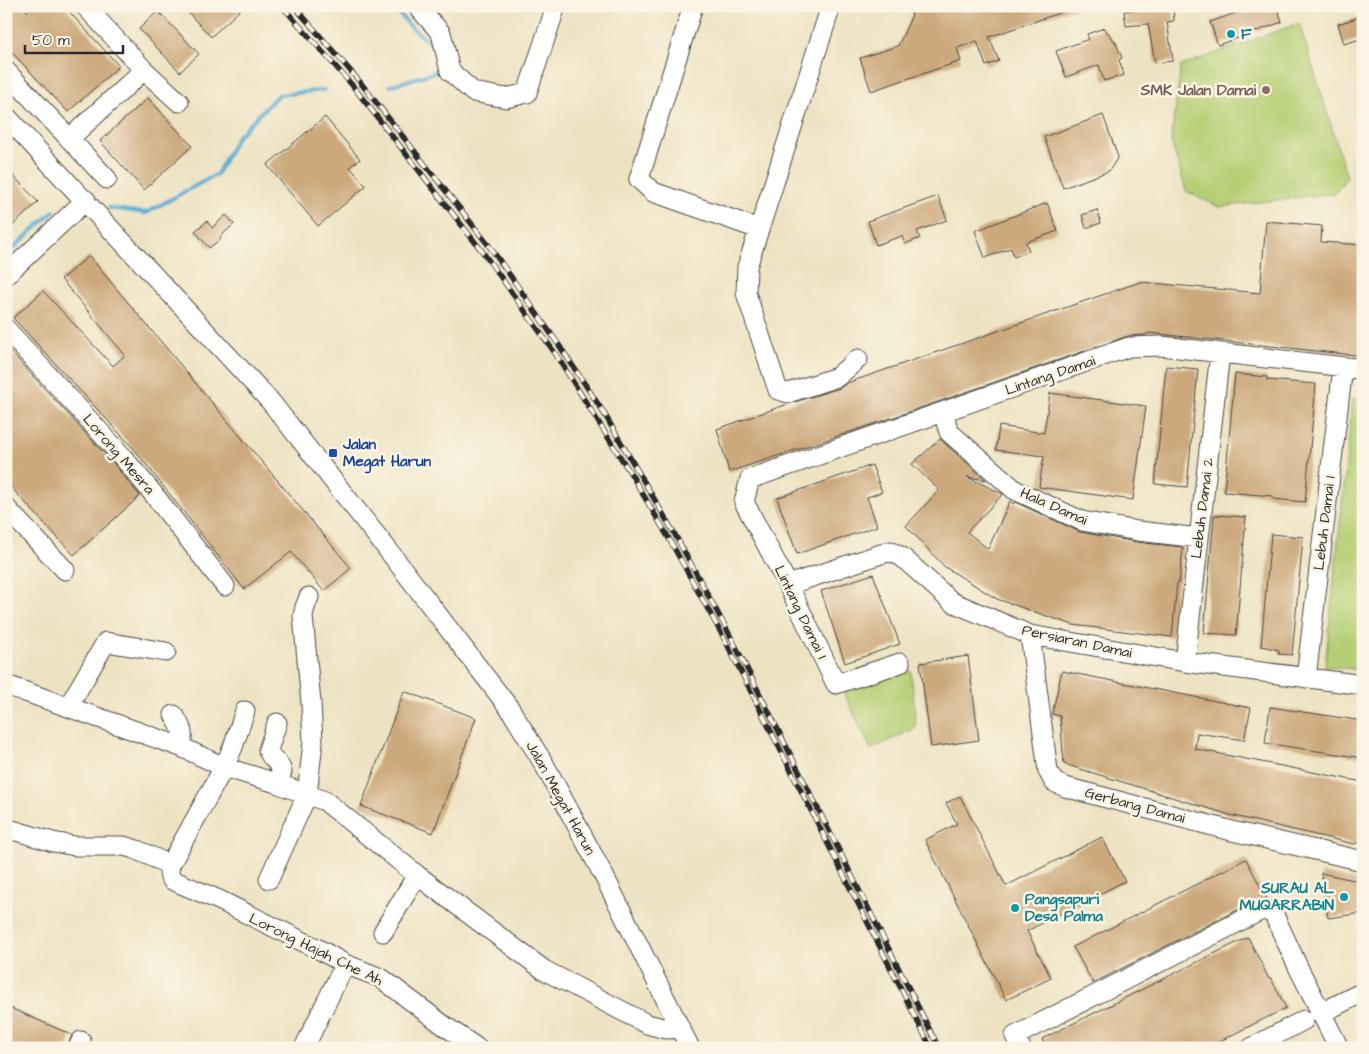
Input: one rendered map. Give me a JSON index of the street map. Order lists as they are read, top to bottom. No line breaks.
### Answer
{"streets":{"street":["Lintang Damai","Lorong Mesra","Hala Damai","Lebuh Damai 2","Lebuh Damai 1","Lintang Damai 1","Persiaran Damai","Jalan Megat Harun","Gerbang Damai","Lorong Hajah Che Ah"]},"crossings":[["Lintang Damai","Hala Damai"],["Lintang Damai","Lebuh Damai 2"],["Lintang Damai","Lebuh Damai 1"],["Lintang Damai","Lintang Damai 1"],["Hala Damai","Lebuh Damai 2"],["Lebuh Damai 2","Persiaran Damai"],["Lebuh Damai 1","Persiaran Damai"],["Lintang Damai 1","Persiaran Damai"],["Persiaran Damai","Gerbang Damai"]],"places":{"other":["F","SMK Jalan Damai","SURAU AL MUQARRABIN","Pangsapuri Desa Palma"],"transit":["Jalan Megat Harun"]},"scale_bar":"50 m"}
